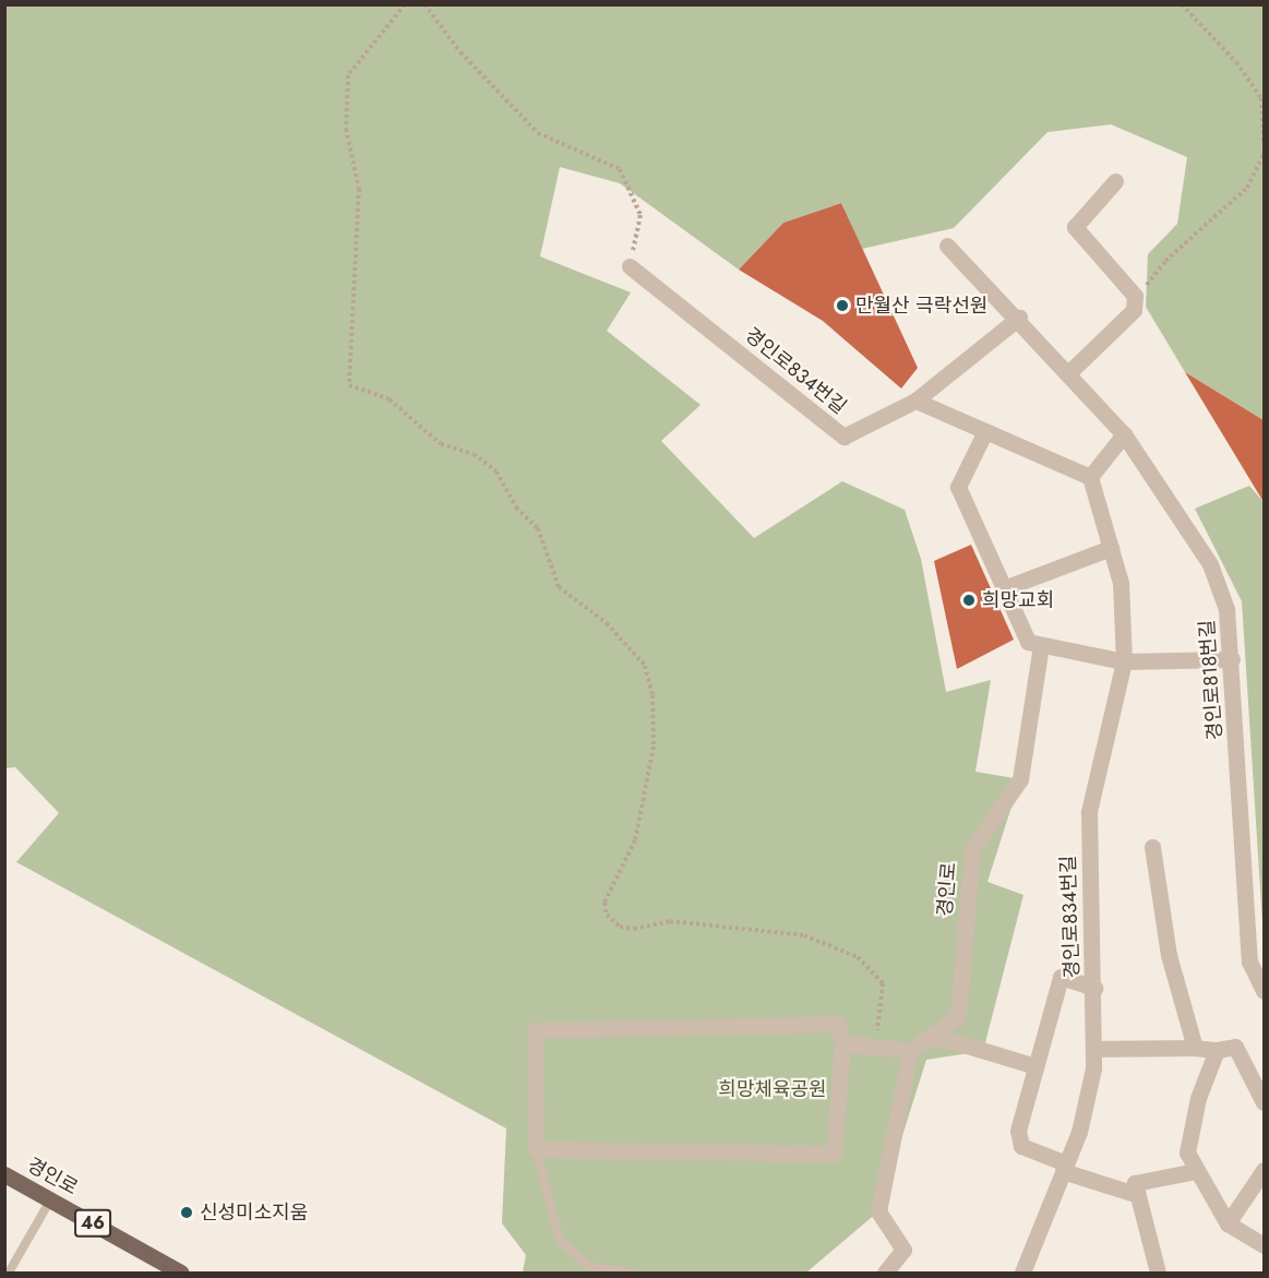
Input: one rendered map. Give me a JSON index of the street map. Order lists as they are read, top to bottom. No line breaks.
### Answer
{"streets":{"main road":["경인로","46"],"street":["경인로834번길","경인로818번길"]},"parks":["희망체육공원"],"places":["만월산 극락선원","희망교회","신성미소지움"]}
